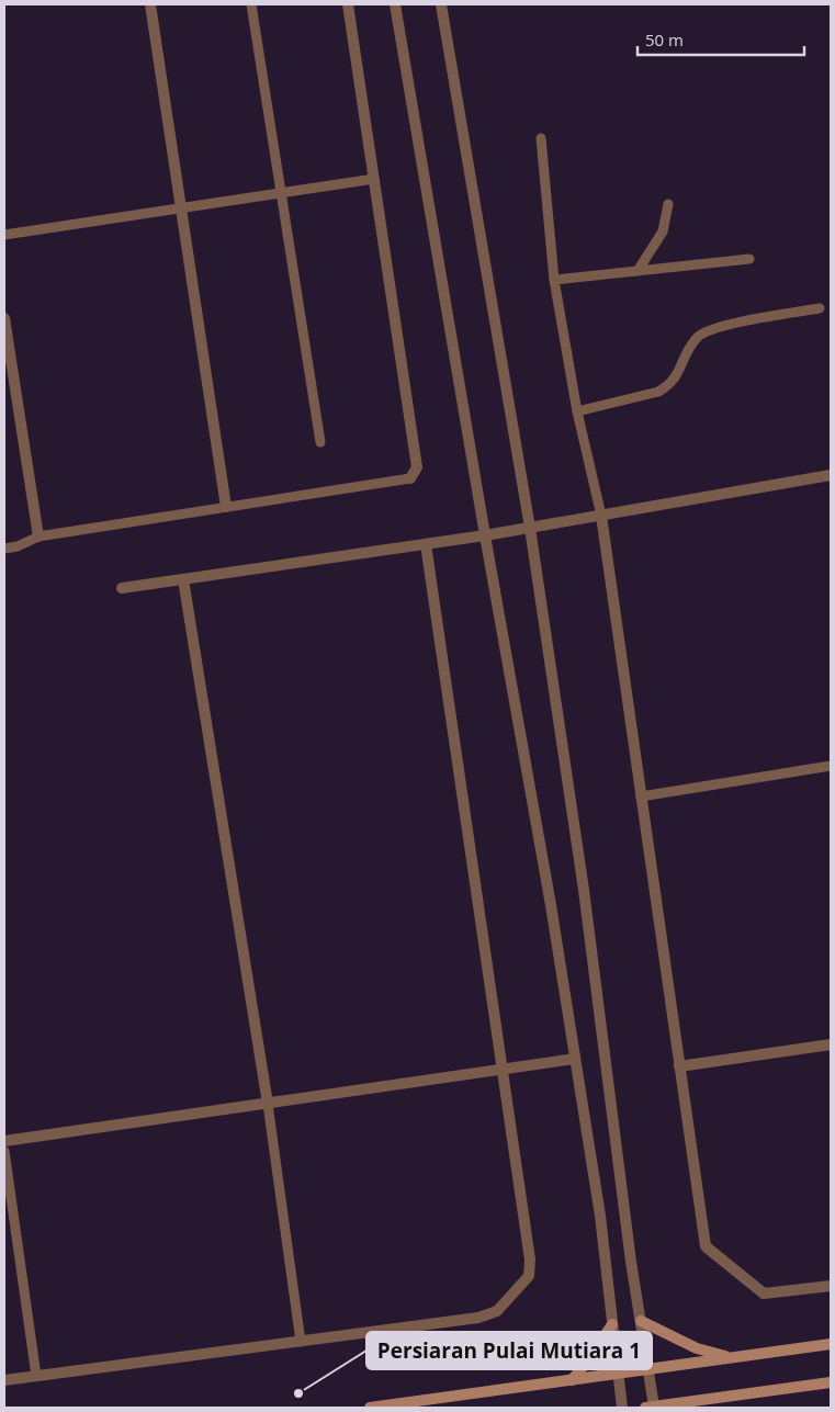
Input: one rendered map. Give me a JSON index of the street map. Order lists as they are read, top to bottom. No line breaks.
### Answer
{"places":["Persiaran Pulai Mutiara 1"],"scale_bar":"50 m"}
